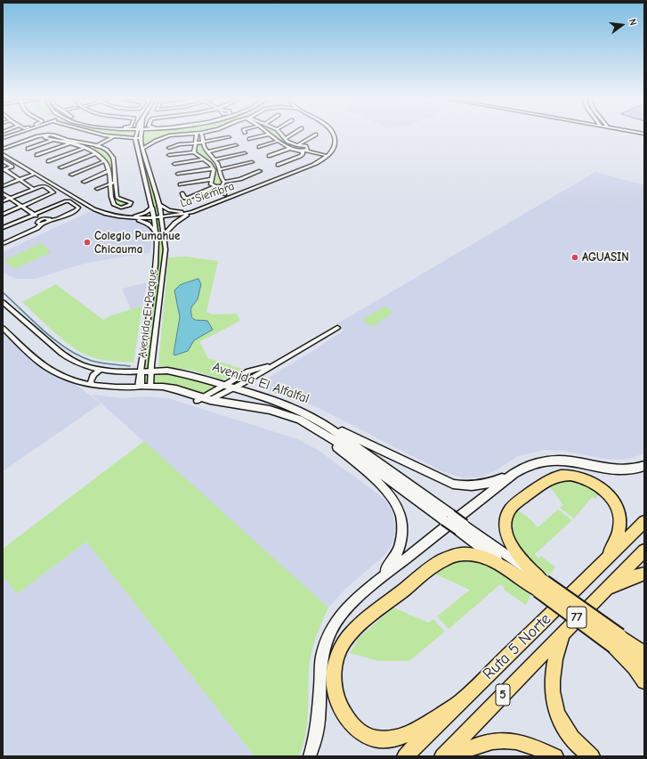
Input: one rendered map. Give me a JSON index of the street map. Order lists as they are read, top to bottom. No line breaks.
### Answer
{"streets":{"highway":["77","Ruta 5 Norte","5"],"street":["La Siembra","Avenida El Parque","Avenida El Alfalfal"]},"crossings":[["La Siembra","Avenida El Parque"],["Avenida El Parque","Avenida El Alfalfal"],["Avenida El Alfalfal","77"]],"places":["Colegio Pumahue Chicauma","AGUASIN"],"north":"right"}
